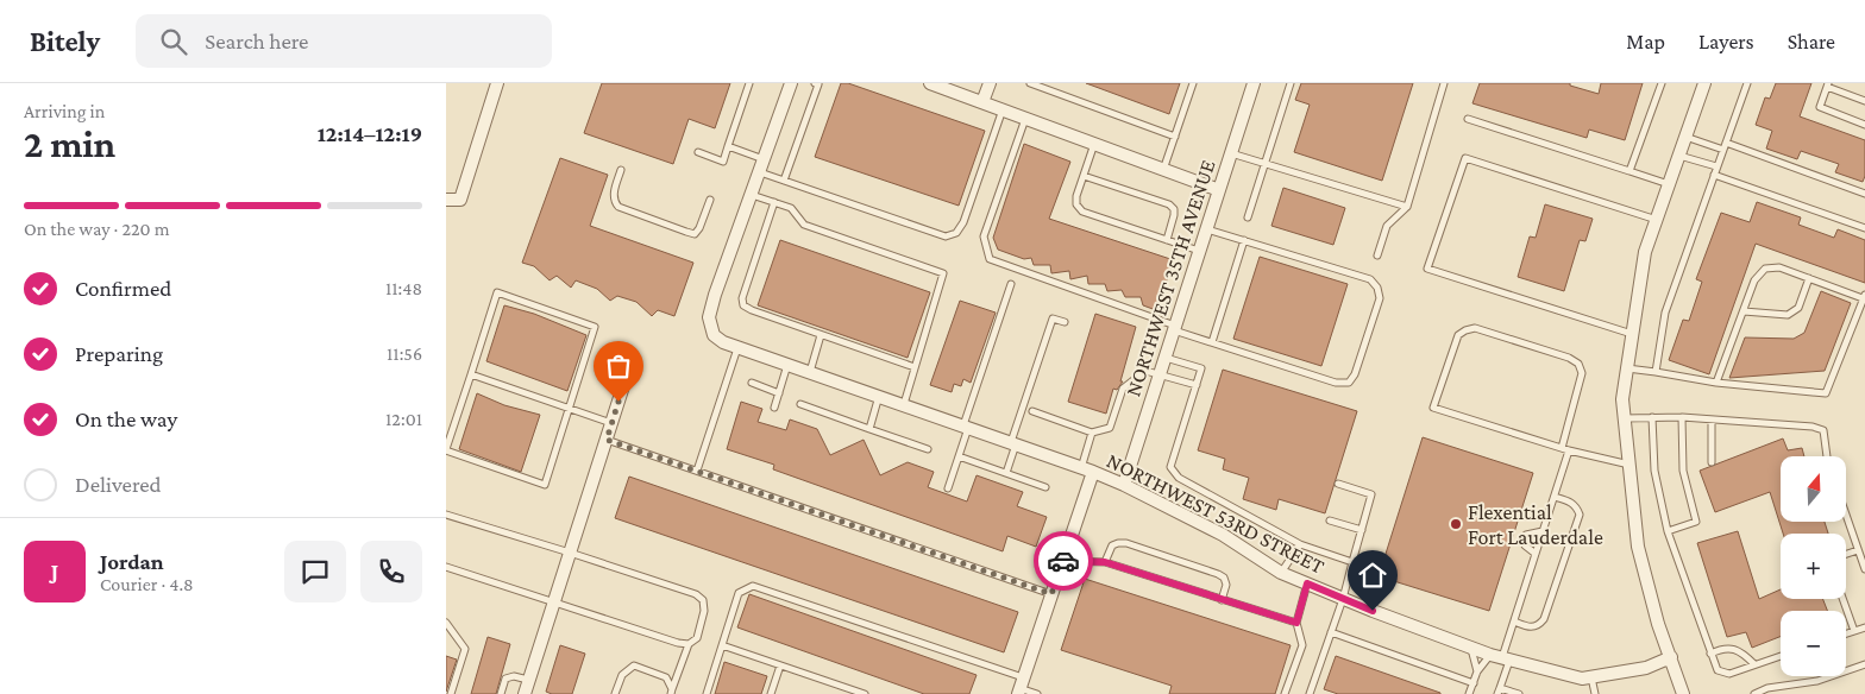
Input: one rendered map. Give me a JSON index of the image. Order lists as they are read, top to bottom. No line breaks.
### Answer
{"streets":{"street":["NORTHWEST 35TH AVENUE","NORTHWEST 53RD STREET"]},"crossings":[["NORTHWEST 35TH AVENUE","NORTHWEST 53RD STREET"]],"places":["Flexential Fort Lauderdale"],"north":"top","page":{"header":"Bitely","search":"Search here","nav":["Map","Layers","Share"],"heading":["2 min","Arriving in","12:14–12:19"],"panel":["Jordan","Courier · 4.8"],"bar":"On the way · 220 m","list":[["Confirmed","11:48"],["Preparing","11:56"],["On the way","12:01"],"Delivered"],"map_buttons":["+","−"],"round":"J"}}
